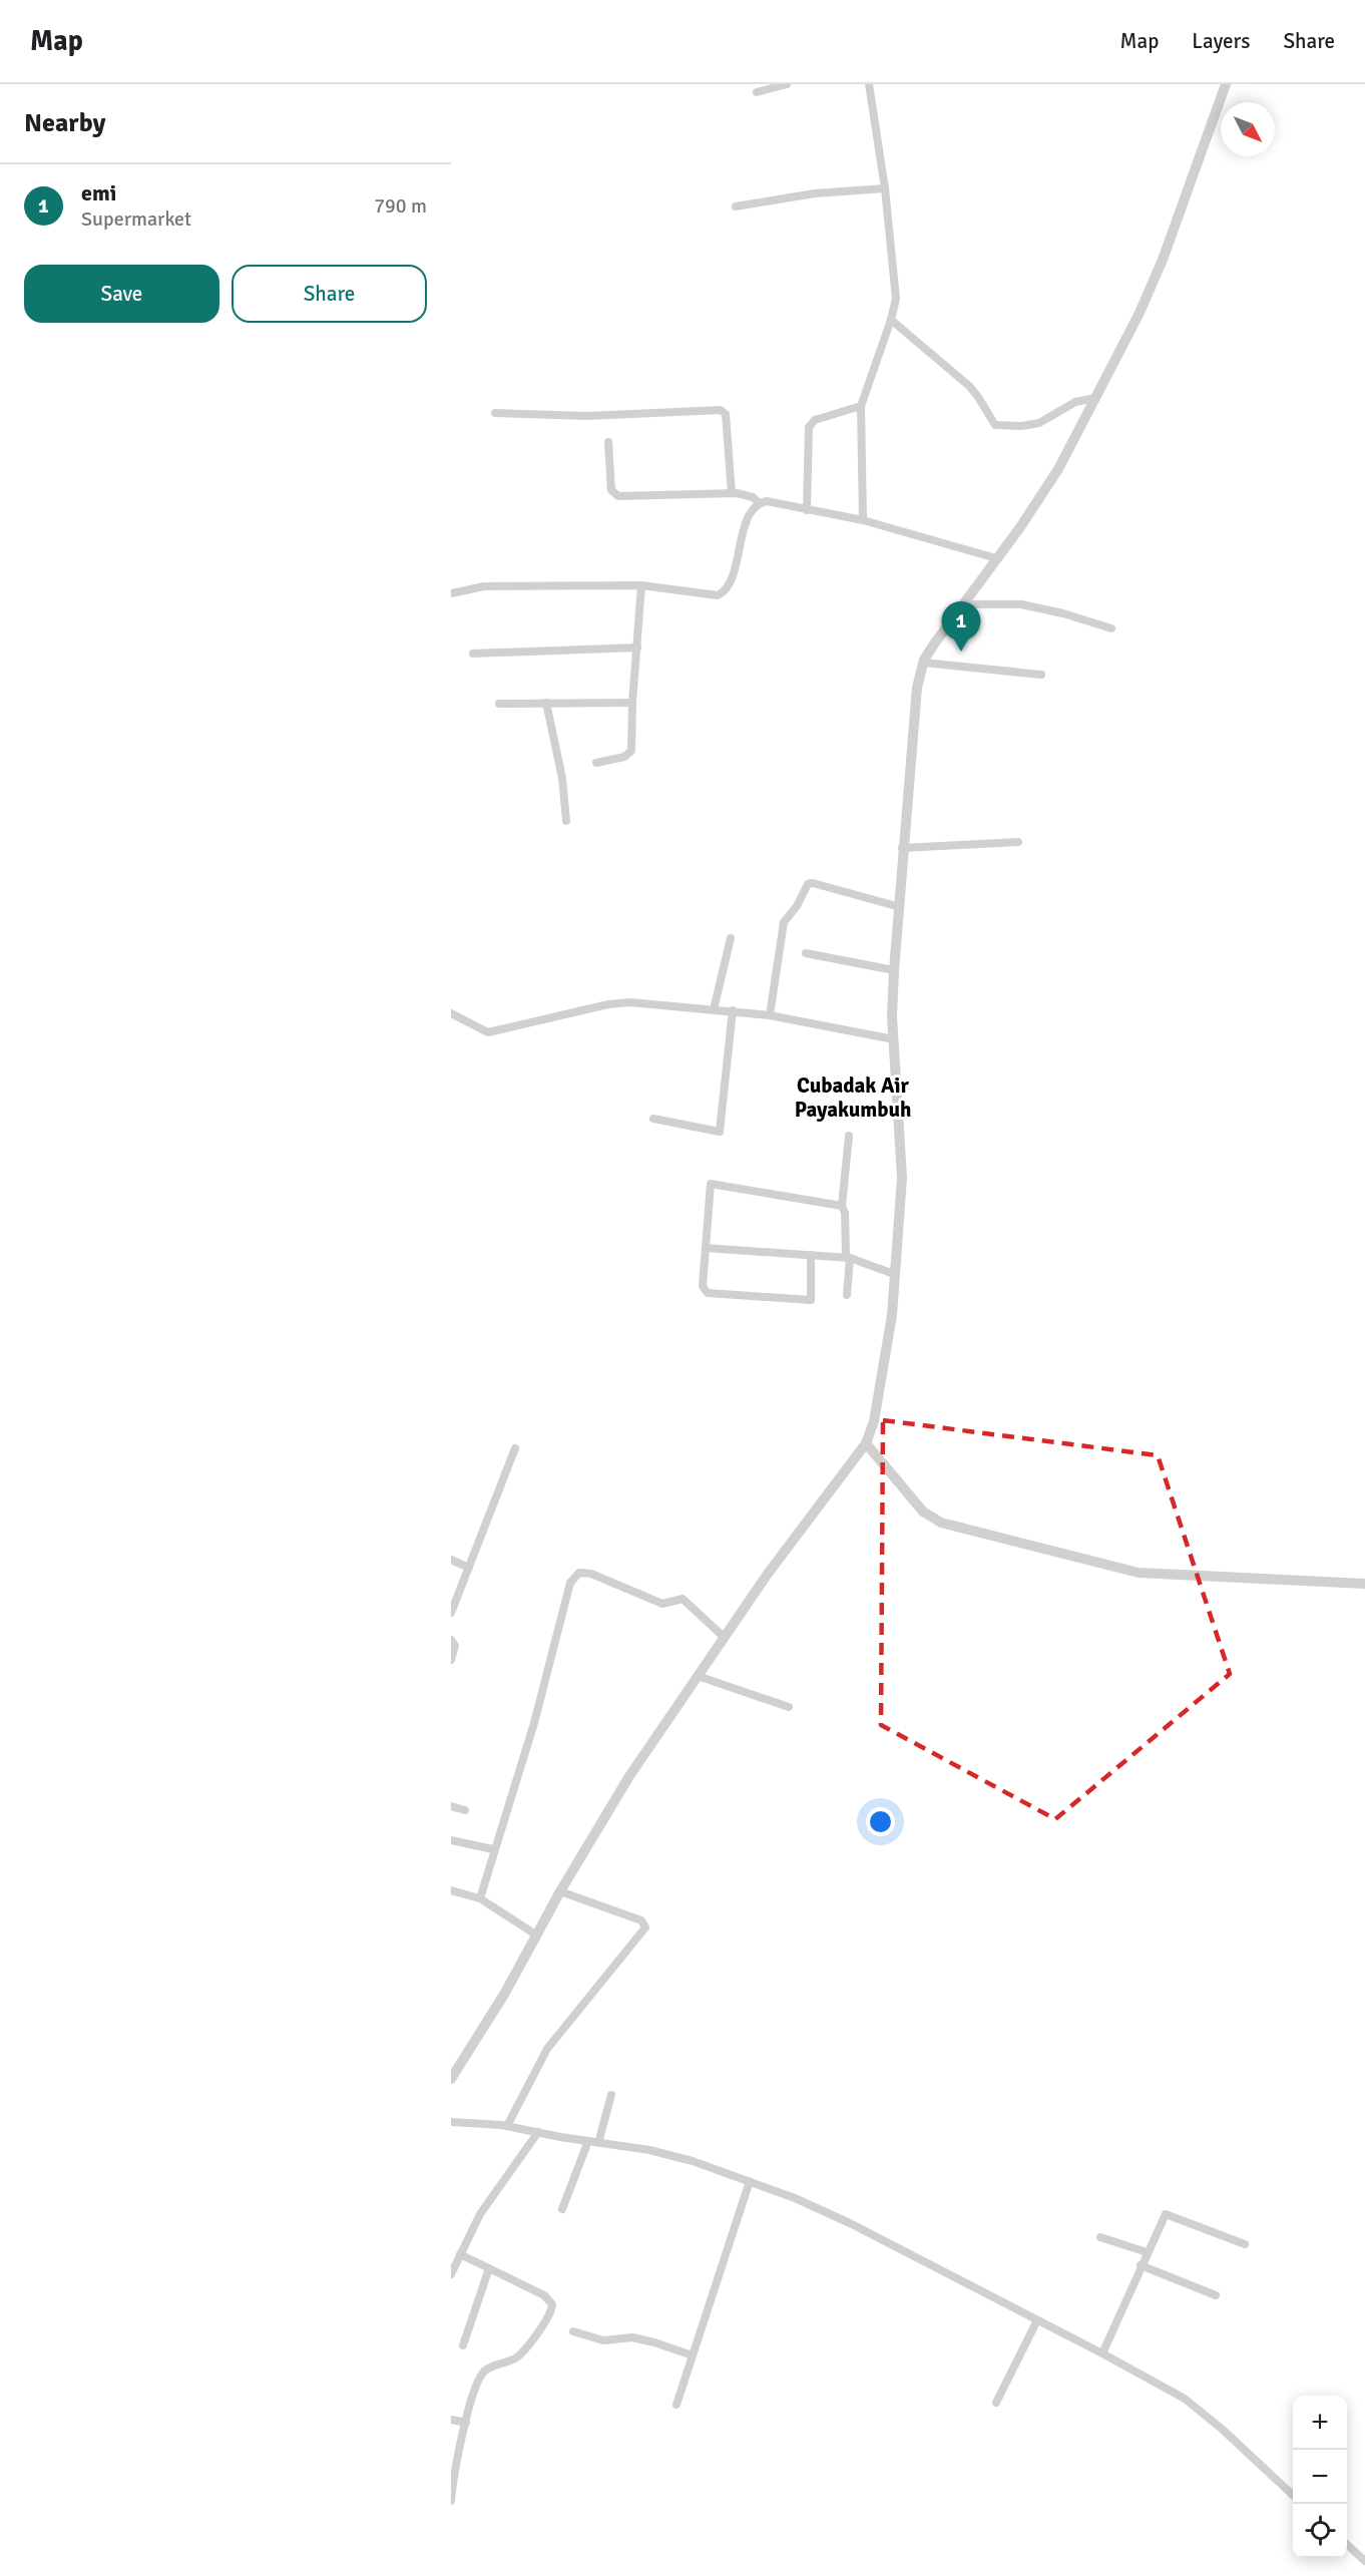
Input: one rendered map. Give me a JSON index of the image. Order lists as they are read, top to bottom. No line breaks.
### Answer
{"districts":["Cubadak Air Payakumbuh"],"north":"bottom right","page":{"header":"Map","nav":["Map","Layers","Share"],"heading":"Nearby","list":[{"mark":"1","name":"emi","note":"Supermarket","value":"790 m"}],"buttons":["Save","Share"],"pins":"1","map_buttons":["+","−"]}}
